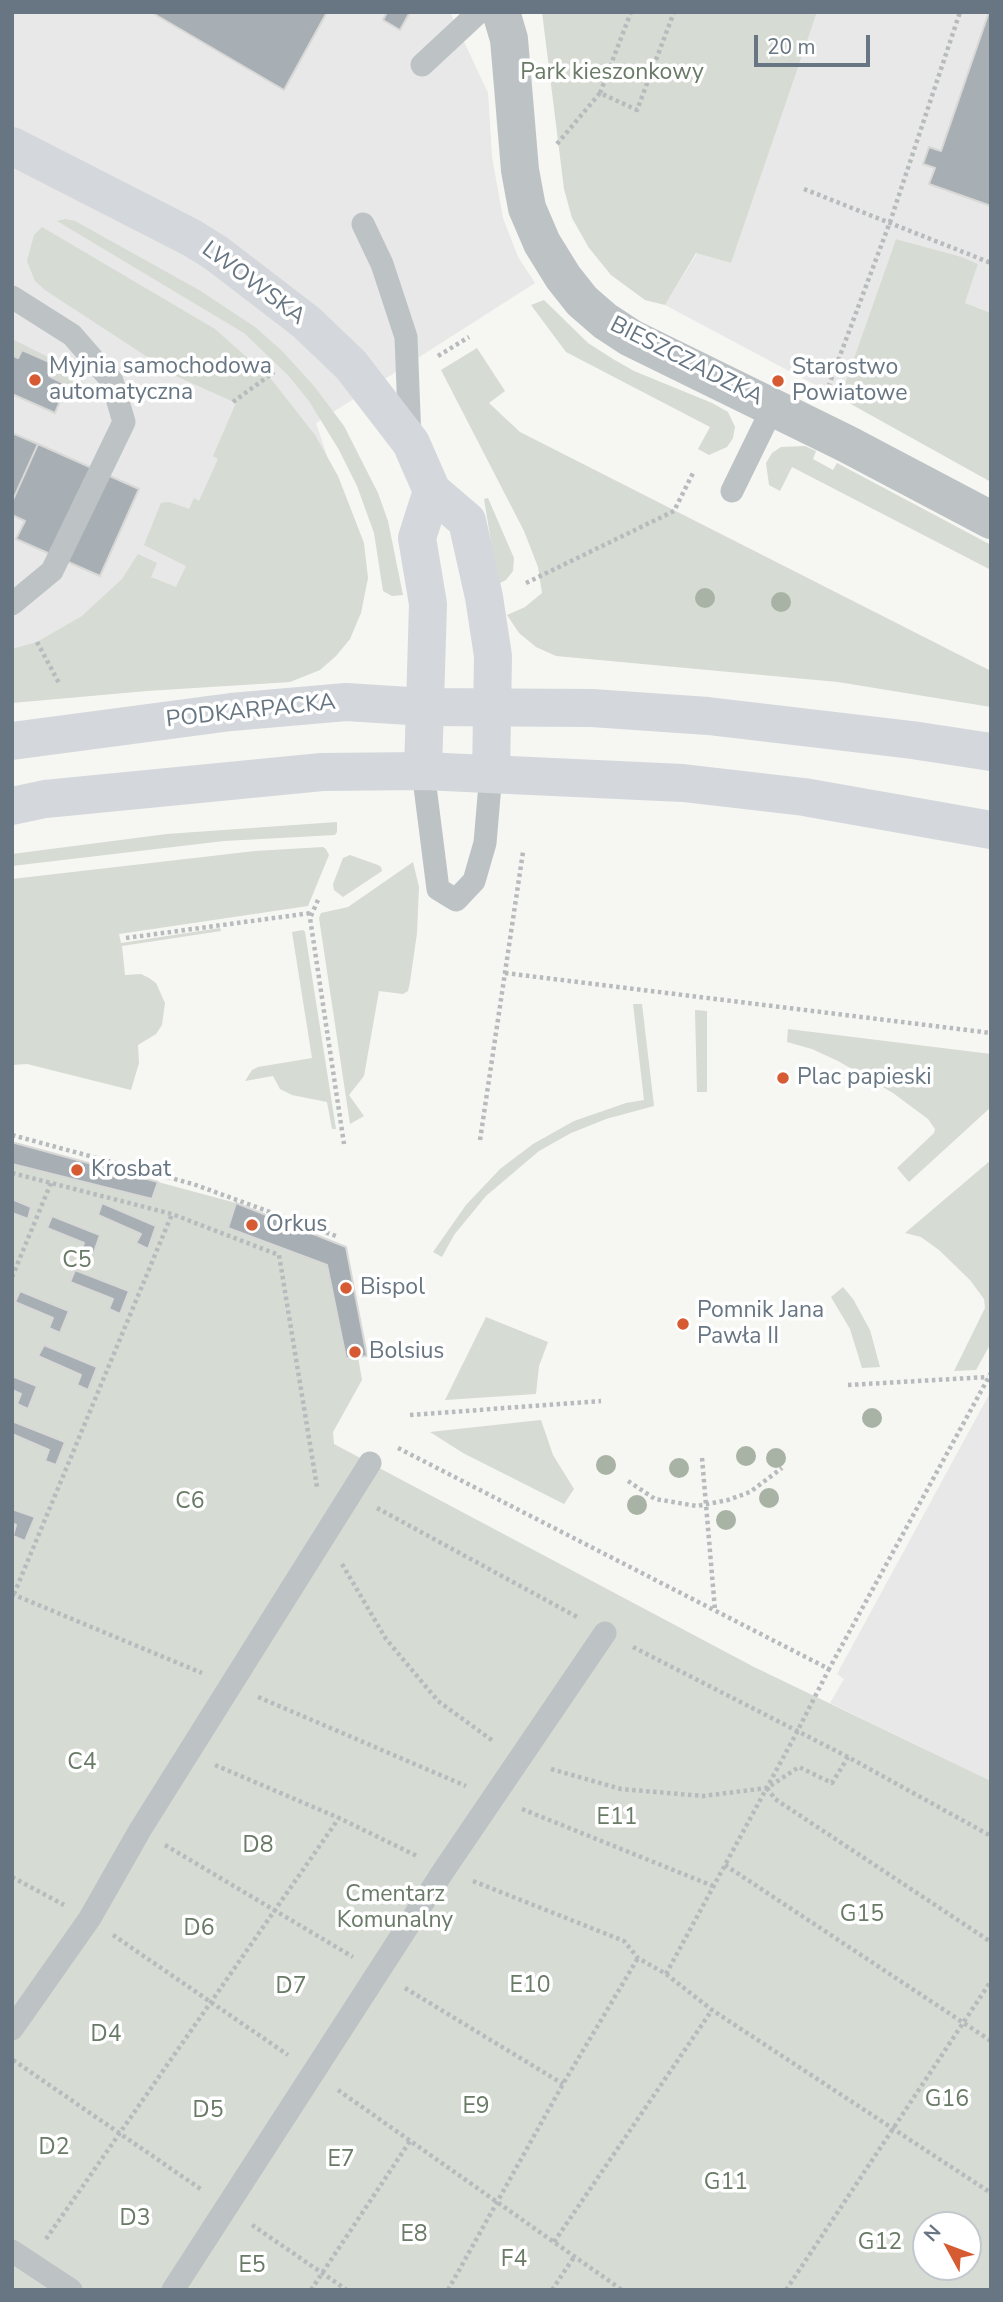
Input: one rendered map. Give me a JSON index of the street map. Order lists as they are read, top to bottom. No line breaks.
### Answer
{"streets":{"main road":["LWOWSKA","PODKARPACKA"],"street":["BIESZCZADZKA"]},"crossings":[["LWOWSKA","PODKARPACKA"]],"parks":["Park kieszonkowy","C5","C6","C4","E11","D8","Cmentarz Komunalny","G15","D6","E10","D7","D4","G16","E9","D5","D2","E7","G11","D3","E8","G12","F4","E5"],"places":["Myjnia samochodowa automatyczna","Starostwo Powiatowe","Plac papieski","Krosbat","Orkus","Bispol","Pomnik Jana Pawła II","Bolsius"],"scale_bar":"20 m","north":"top left"}
